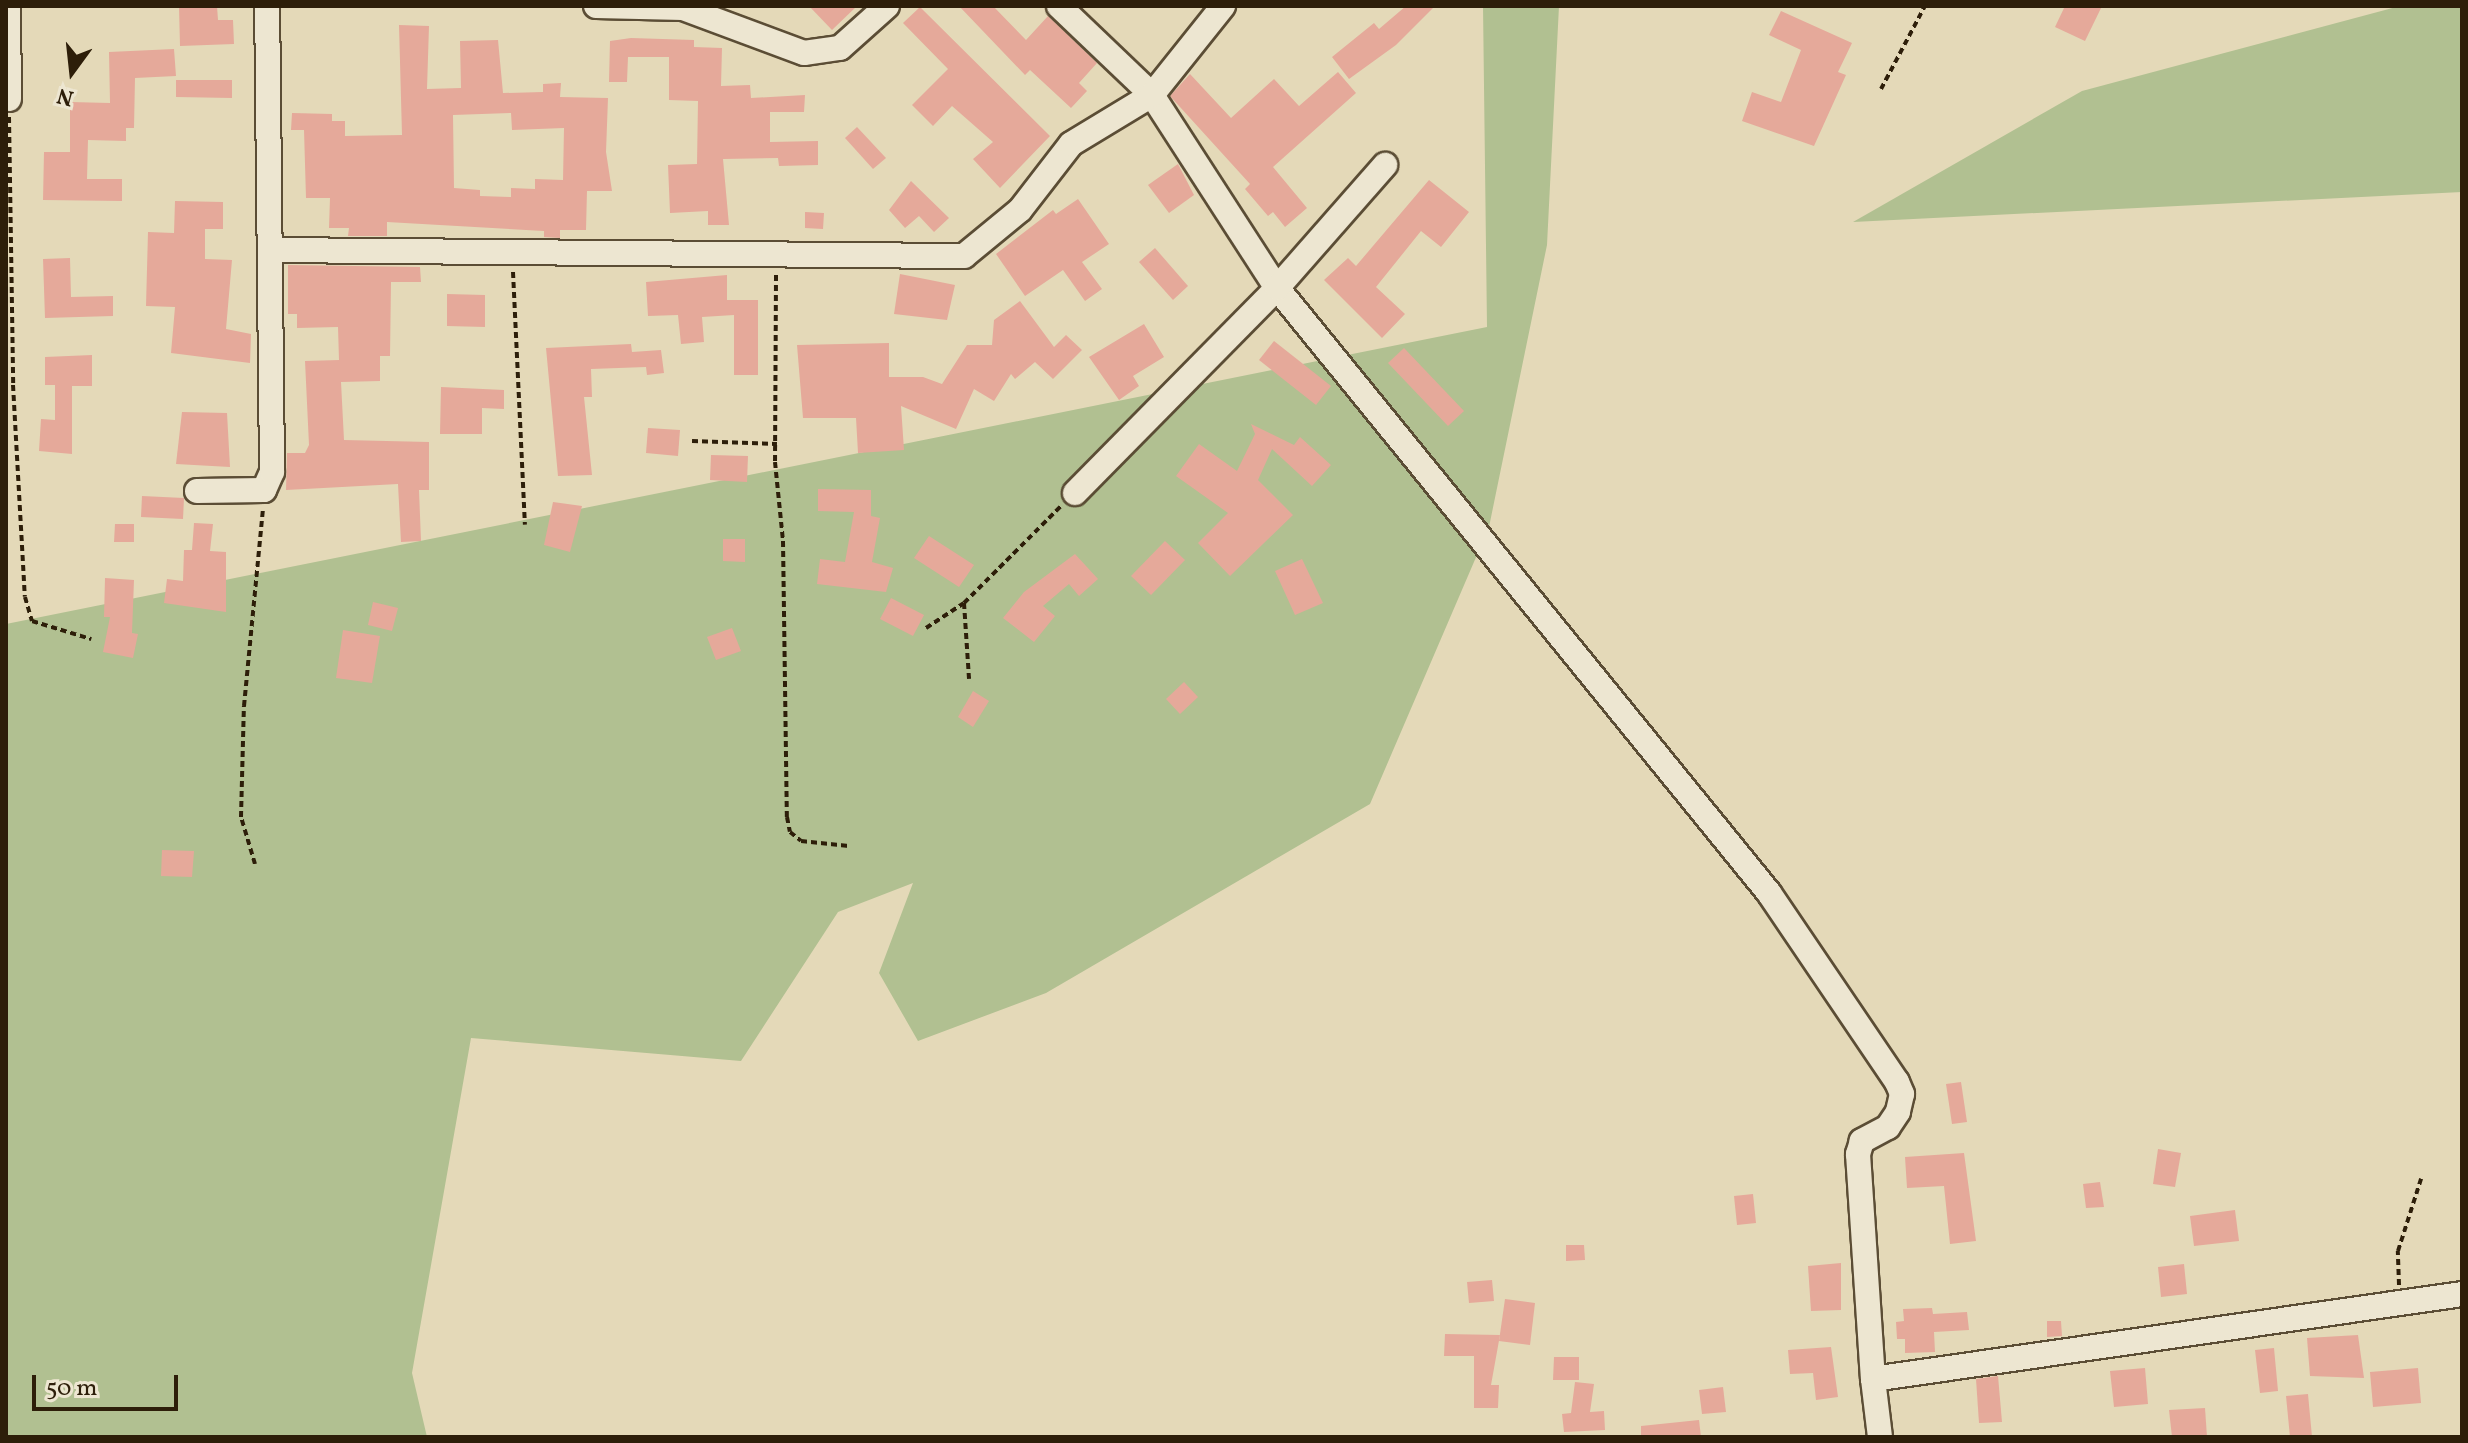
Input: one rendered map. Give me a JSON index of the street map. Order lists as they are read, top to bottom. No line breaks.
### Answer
{"scale_bar":"50 m","north":"bottom"}
